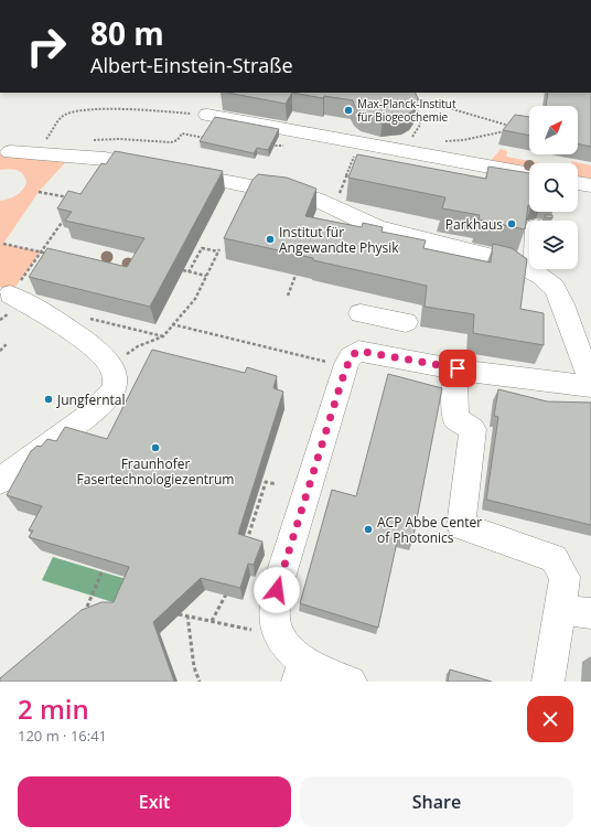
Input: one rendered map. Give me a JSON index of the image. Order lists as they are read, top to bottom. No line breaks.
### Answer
{"places":["Max-Planck-Institut für Biogeochemie","Parkhaus","Institut für Angewandte Physik","Jungferntal","Fraunhofer Fasertechnologiezentrum","ACP Abbe Center of Photonics"],"north":"top right","page":{"turn":["80 m","Albert-Einstein-Straße"],"heading":["2 min","120 m · 16:41"],"buttons":["Exit","Share"]}}
